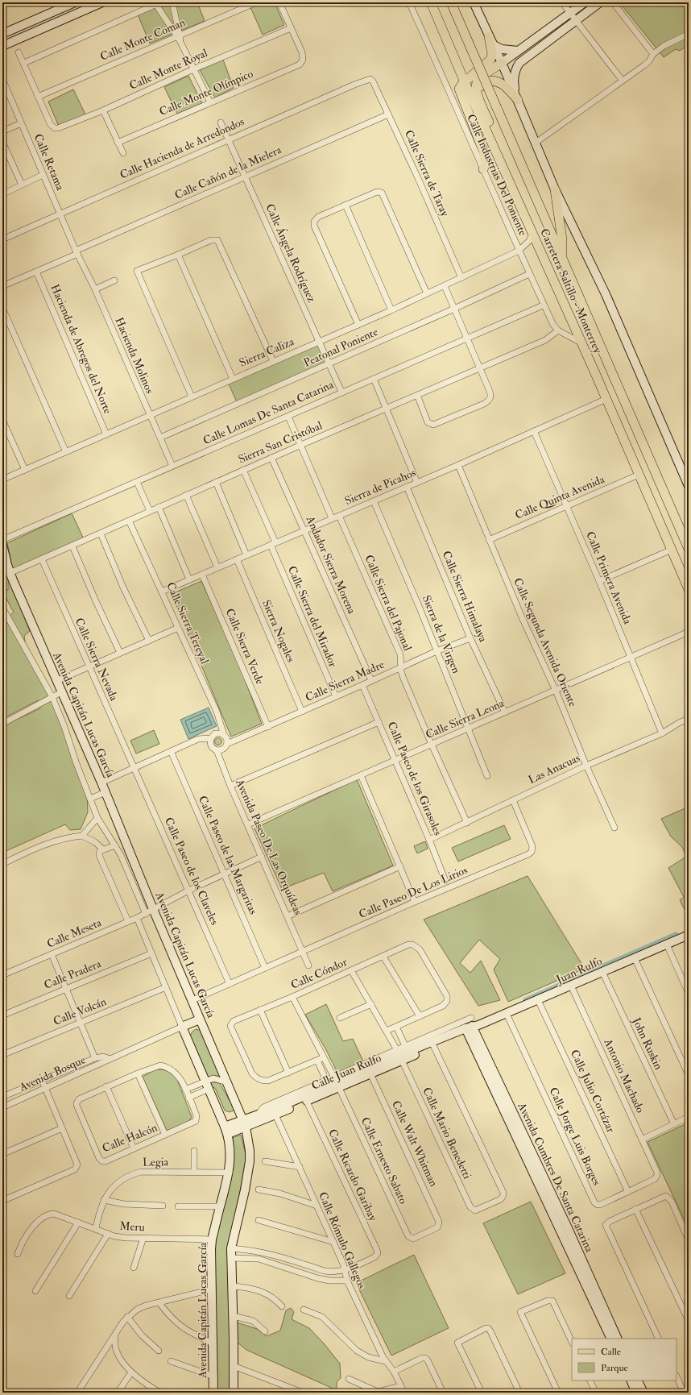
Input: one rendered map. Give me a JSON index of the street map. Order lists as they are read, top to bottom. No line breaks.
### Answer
{"streets":{"main road":["Carretera Saltillo - Monterrey"],"street":["Calle Monte Coman","Calle Monte Royal","Calle Monte Olímpico","Calle Hacienda de Arredondos","Calle Retama","Calle Cañón de la Mielera","Calle Sierra de Taray","Calle Industrias Del Poniente","Calle Ángela Rodríguez","Peatonal Poniente","Hacienda de Abregos del Norte","Sierra Caliza","Hacienda Molinos","Calle Lomas De Santa Catarina","Sierra San Cristóbal","Sierra de Picahos","Calle Quinta Avenida","Andador Sierra Morena","Calle Primera Avenida","Calle Sierra Himalaya","Calle Sierra del Pajonal","Calle Sierra del Mirador","Calle Sierra Tereyal","Sierra Nogales","Sierra de la Virgen","Calle Segunda Avenida Oriente","Calle Sierra Verde","Calle Sierra Nevada","Calle Sierra Madre","Avenida Capitán Lucas García","Calle Sierra Leona","Las Anacuas","Calle Paseo de los Girasoles","Avenida Paseo De Las Orquídeas","Calle Paseo de las Margaritas","Calle Paseo de los Claveles","Calle Paseo De Los Lirios","Calle Meseta","Juan Rulfo","Calle Cóndor","Calle Pradera","Calle Volcán","John Ruskin","Calle Juan Rulfo","Avenida Bosque","Antonio Machado","Calle Julio Cortázar","Calle Mario Benedetti","Calle Jorge Luis Borges","Calle Halcón","Calle Walt Whitman","Calle Ernesto Sabato","Legia","Calle Ricardo Garibay","Avenida Cumbres De Santa Catarina","Meru","Calle Rómulo Gallegos"]},"crossings":[["Calle Monte Coman","Calle Monte Royal"],["Calle Monte Royal","Calle Monte Olímpico"],["Calle Hacienda de Arredondos","Calle Retama"],["Calle Hacienda de Arredondos","Calle Sierra de Taray"],["Calle Hacienda de Arredondos","Calle Ángela Rodríguez"],["Calle Retama","Calle Cañón de la Mielera"],["Calle Retama","Hacienda Molinos"],["Calle Cañón de la Mielera","Calle Sierra de Taray"],["Calle Cañón de la Mielera","Calle Ángela Rodríguez"],["Calle Cañón de la Mielera","Hacienda de Abregos del Norte"],["Calle Cañón de la Mielera","Hacienda Molinos"],["Calle Sierra de Taray","Sierra Caliza"],["Calle Industrias Del Poniente","Carretera Saltillo - Monterrey"],["Calle Industrias Del Poniente","Peatonal Poniente"],["Calle Industrias Del Poniente","Sierra Caliza"],["Calle Industrias Del Poniente","Calle Lomas De Santa Catarina"],["Calle Industrias Del Poniente","Sierra San Cristóbal"],["Calle Ángela Rodríguez","Peatonal Poniente"],["Calle Ángela Rodríguez","Sierra Caliza"],["Calle Ángela Rodríguez","Calle Lomas De Santa Catarina"],["Carretera Saltillo - Monterrey","Sierra Caliza"],["Carretera Saltillo - Monterrey","Sierra de Picahos"],["Carretera Saltillo - Monterrey","Calle Quinta Avenida"],["Peatonal Poniente","Hacienda Molinos"],["Hacienda de Abregos del Norte","Sierra Caliza"],["Sierra Caliza","Hacienda Molinos"],["Hacienda Molinos","Calle Lomas De Santa Catarina"],["Calle Lomas De Santa Catarina","Avenida Capitán Lucas García"],["Sierra San Cristóbal","Andador Sierra Morena"],["Sierra San Cristóbal","Calle Sierra del Mirador"],["Sierra San Cristóbal","Calle Sierra Tereyal"],["Sierra San Cristóbal","Calle Sierra Nevada"],["Sierra San Cristóbal","Avenida Capitán Lucas García"],["Sierra de Picahos","Andador Sierra Morena"],["Sierra de Picahos","Calle Primera Avenida"],["Sierra de Picahos","Calle Sierra Himalaya"],["Sierra de Picahos","Calle Sierra del Pajonal"],["Sierra de Picahos","Calle Sierra del Mirador"],["Sierra de Picahos","Calle Sierra Tereyal"],["Sierra de Picahos","Sierra Nogales"],["Sierra de Picahos","Sierra de la Virgen"],["Sierra de Picahos","Calle Segunda Avenida Oriente"],["Sierra de Picahos","Calle Sierra Verde"],["Calle Quinta Avenida","Calle Primera Avenida"],["Calle Quinta Avenida","Calle Segunda Avenida Oriente"],["Andador Sierra Morena","Calle Sierra Madre"],["Calle Primera Avenida","Calle Sierra Leona"],["Calle Primera Avenida","Las Anacuas"],["Calle Sierra Himalaya","Calle Sierra Madre"],["Calle Sierra Himalaya","Calle Sierra Leona"],["Calle Sierra del Pajonal","Calle Sierra Madre"],["Calle Sierra del Pajonal","Calle Sierra Leona"],["Calle Sierra del Pajonal","Las Anacuas"],["Calle Sierra del Mirador","Calle Sierra Madre"],["Calle Sierra Tereyal","Calle Sierra Madre"],["Calle Sierra Tereyal","Avenida Paseo De Las Orquídeas"],["Sierra Nogales","Calle Sierra Madre"],["Sierra de la Virgen","Calle Sierra Madre"],["Sierra de la Virgen","Calle Sierra Leona"],["Calle Segunda Avenida Oriente","Calle Sierra Leona"],["Calle Segunda Avenida Oriente","Las Anacuas"],["Calle Sierra Verde","Calle Sierra Madre"],["Calle Sierra Nevada","Calle Paseo de los Claveles"],["Calle Sierra Madre","Calle Paseo de los Girasoles"],["Calle Sierra Madre","Avenida Paseo De Las Orquídeas"],["Avenida Capitán Lucas García","Calle Meseta"],["Avenida Capitán Lucas García","Calle Juan Rulfo"],["Avenida Capitán Lucas García","Avenida Bosque"],["Avenida Capitán Lucas García","Legia"],["Avenida Capitán Lucas García","Meru"],["Calle Sierra Leona","Calle Paseo de los Girasoles"],["Calle Sierra Leona","Avenida Paseo De Las Orquídeas"],["Las Anacuas","Calle Paseo de los Girasoles"],["Las Anacuas","Calle Paseo De Los Lirios"],["Avenida Paseo De Las Orquídeas","Calle Paseo De Los Lirios"],["Avenida Paseo De Las Orquídeas","Calle Meseta"],["Calle Paseo de las Margaritas","Calle Meseta"],["Calle Paseo de los Claveles","Calle Meseta"],["Juan Rulfo","John Ruskin"],["Juan Rulfo","Calle Juan Rulfo"],["Juan Rulfo","Antonio Machado"],["Juan Rulfo","Calle Julio Cortázar"],["Juan Rulfo","Calle Jorge Luis Borges"],["Juan Rulfo","Avenida Cumbres De Santa Catarina"],["Calle Cóndor","Calle Mario Benedetti"],["Calle Cóndor","Calle Ernesto Sabato"],["Calle Juan Rulfo","Calle Mario Benedetti"],["Calle Juan Rulfo","Calle Walt Whitman"],["Calle Juan Rulfo","Calle Ernesto Sabato"],["Calle Juan Rulfo","Calle Ricardo Garibay"],["Calle Juan Rulfo","Avenida Cumbres De Santa Catarina"],["Calle Juan Rulfo","Calle Rómulo Gallegos"],["Antonio Machado","Calle Jorge Luis Borges"],["Calle Julio Cortázar","Calle Jorge Luis Borges"],["Calle Walt Whitman","Calle Ernesto Sabato"],["Legia","Meru"],["Calle Ricardo Garibay","Calle Rómulo Gallegos"]],"legend":["Calle","Parque"]}
